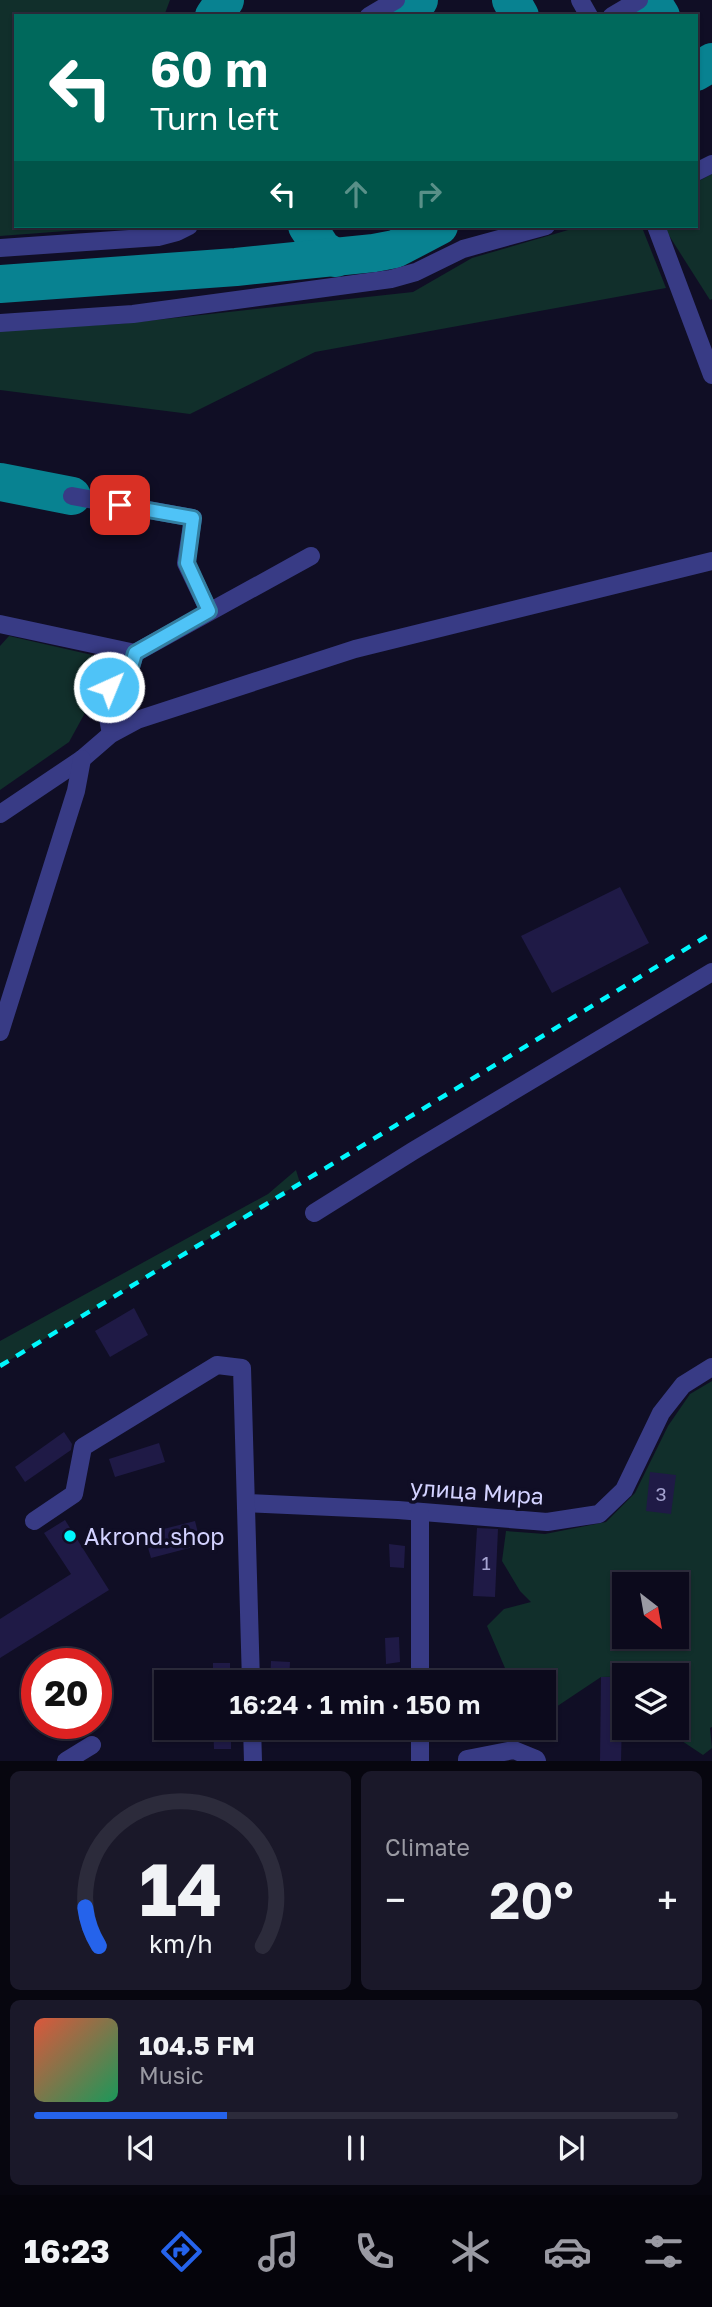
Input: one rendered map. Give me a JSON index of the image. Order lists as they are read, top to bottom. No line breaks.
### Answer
{"streets":{"street":["улица Мира"]},"places":["Akrond.shop"],"house_numbers":["3","1"],"north":"bottom right","page":{"turn":["60 m","Turn left"],"limit":"20","trip":"16:24 · 1 min · 150 m","tile":"Climate","heat":["−","20°","+"],"song":["104.5 FM","Music"],"tabs":"16:23","gauge":["14","km/h"]}}
